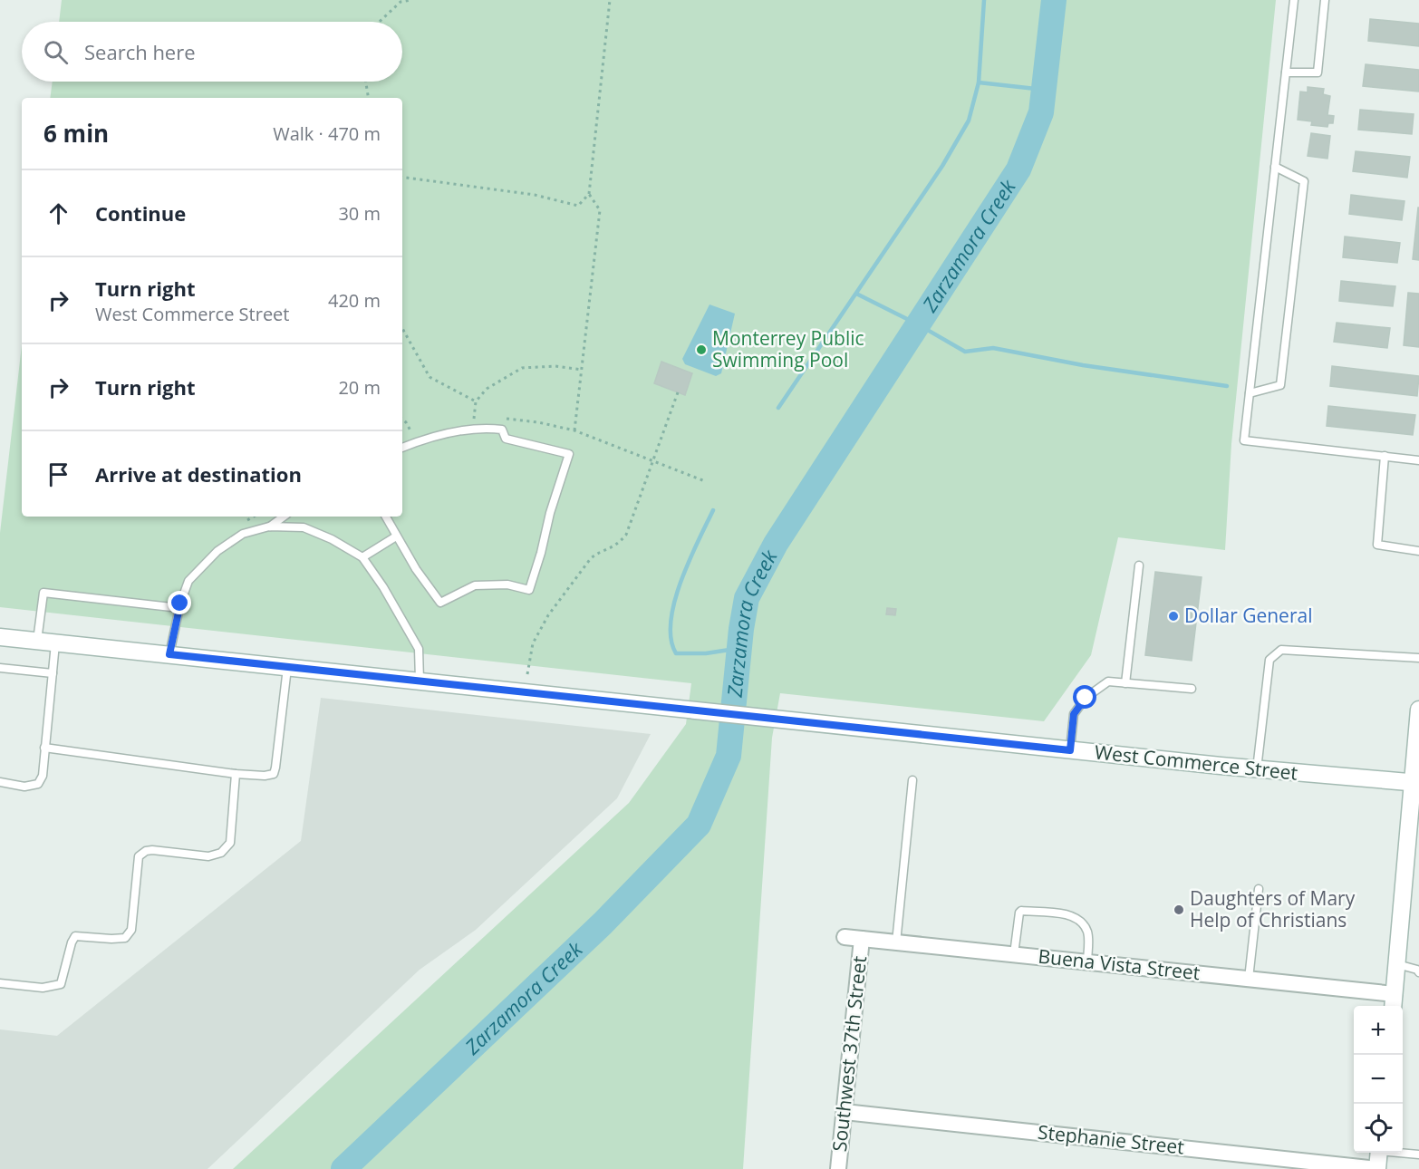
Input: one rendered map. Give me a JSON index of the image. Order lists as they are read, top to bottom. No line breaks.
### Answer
{"streets":{"main road":["West Commerce Street"],"street":["Buena Vista Street","Southwest 37th Street","Stephanie Street"]},"crossings":[["Buena Vista Street","Southwest 37th Street"],["Southwest 37th Street","Stephanie Street"]],"water":["Zarzamora Creek"],"places":["Monterrey Public Swimming Pool","Dollar General","Daughters of Mary Help of Christians"],"page":{"search":"Search here","heading":["6 min","Walk · 470 m"],"list":[["Continue","30 m"],["Turn right","West Commerce Street","420 m"],["Turn right","20 m"],"Arrive at destination"],"map_buttons":["+","−"]}}
